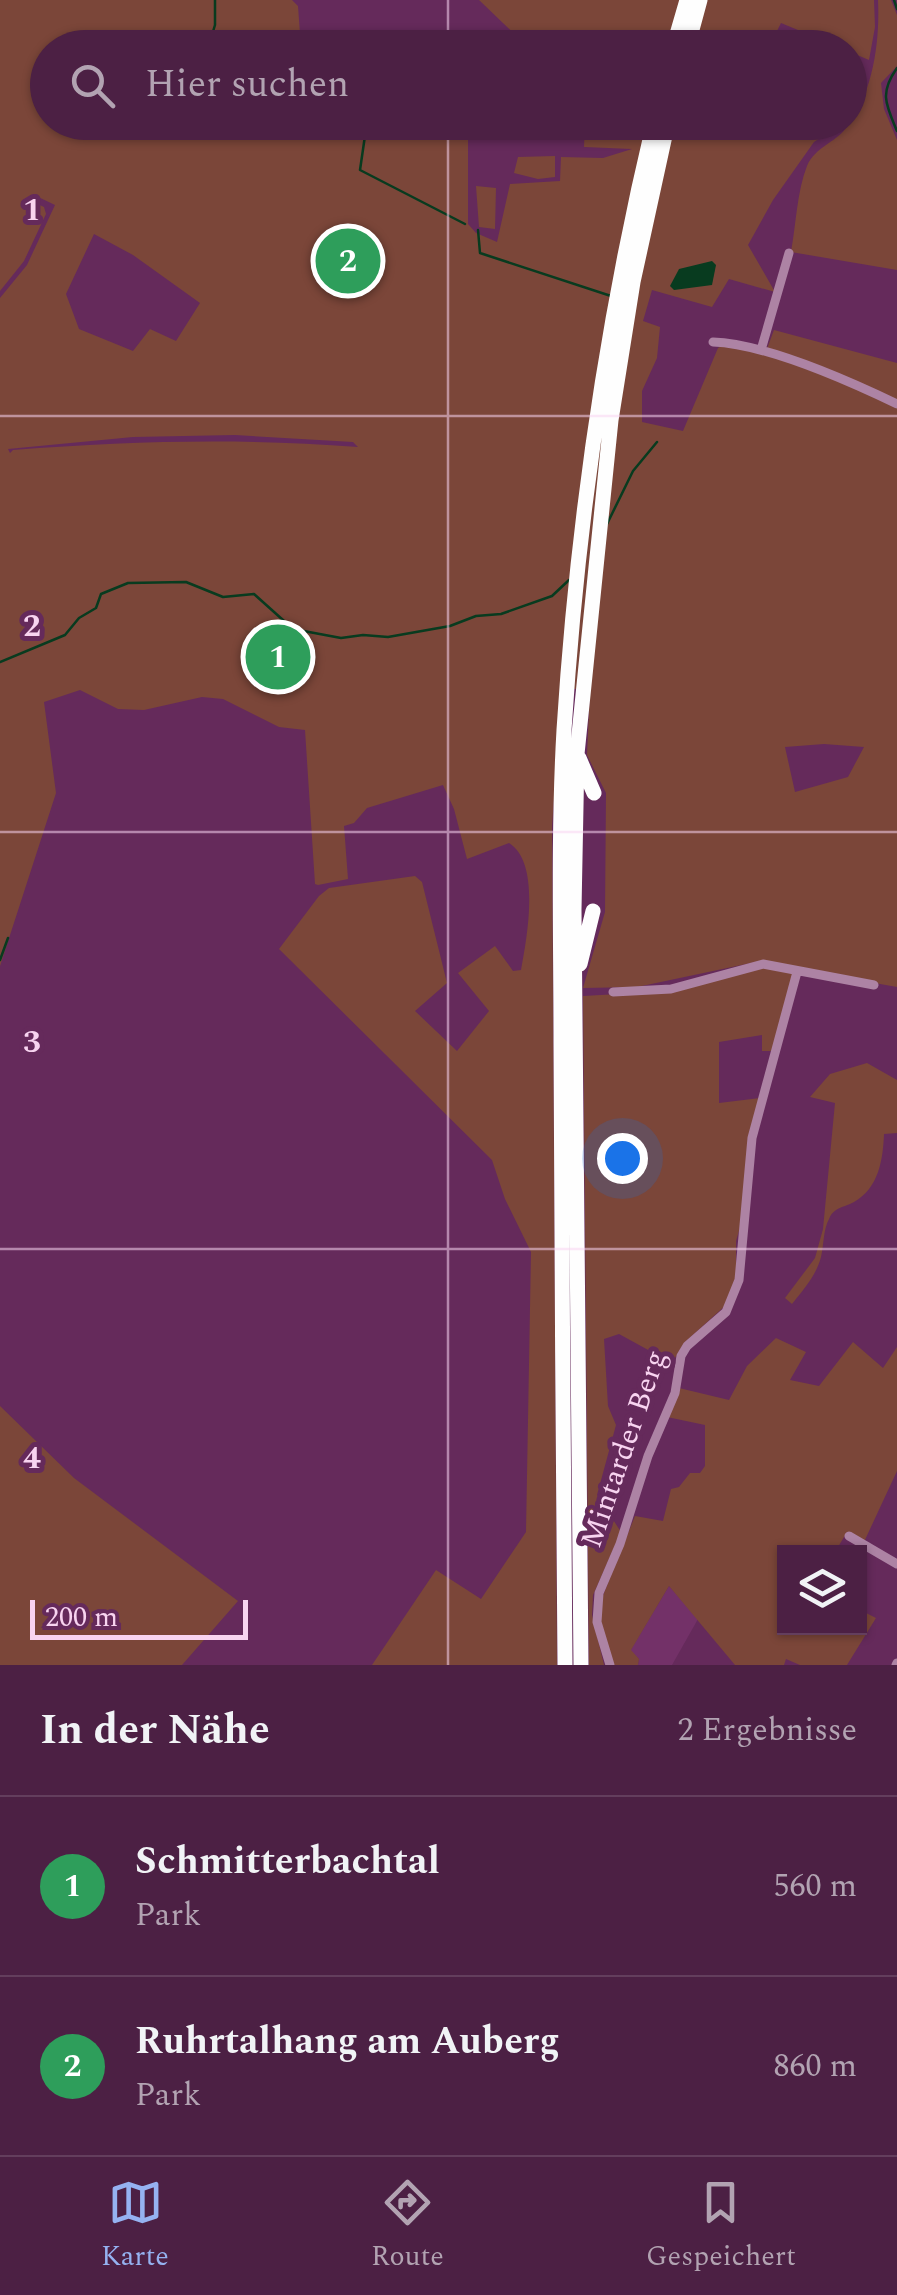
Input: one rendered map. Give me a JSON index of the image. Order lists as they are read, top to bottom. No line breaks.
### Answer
{"streets":{"street":["Mintarder Berg"]},"scale_bar":"200 m","page":{"search":"Hier suchen","pins":["2","1"],"scale":"200 m","heading":["In der Nähe","2 Ergebnisse"],"list":[{"mark":"1","name":"Schmitterbachtal","note":"Park","value":"560 m"},{"mark":"2","name":"Ruhrtalhang am Auberg","note":"Park","value":"860 m"}],"nav":["Karte","Route","Gespeichert"]},"grid":{"rows":["1","2","3","4"]}}
